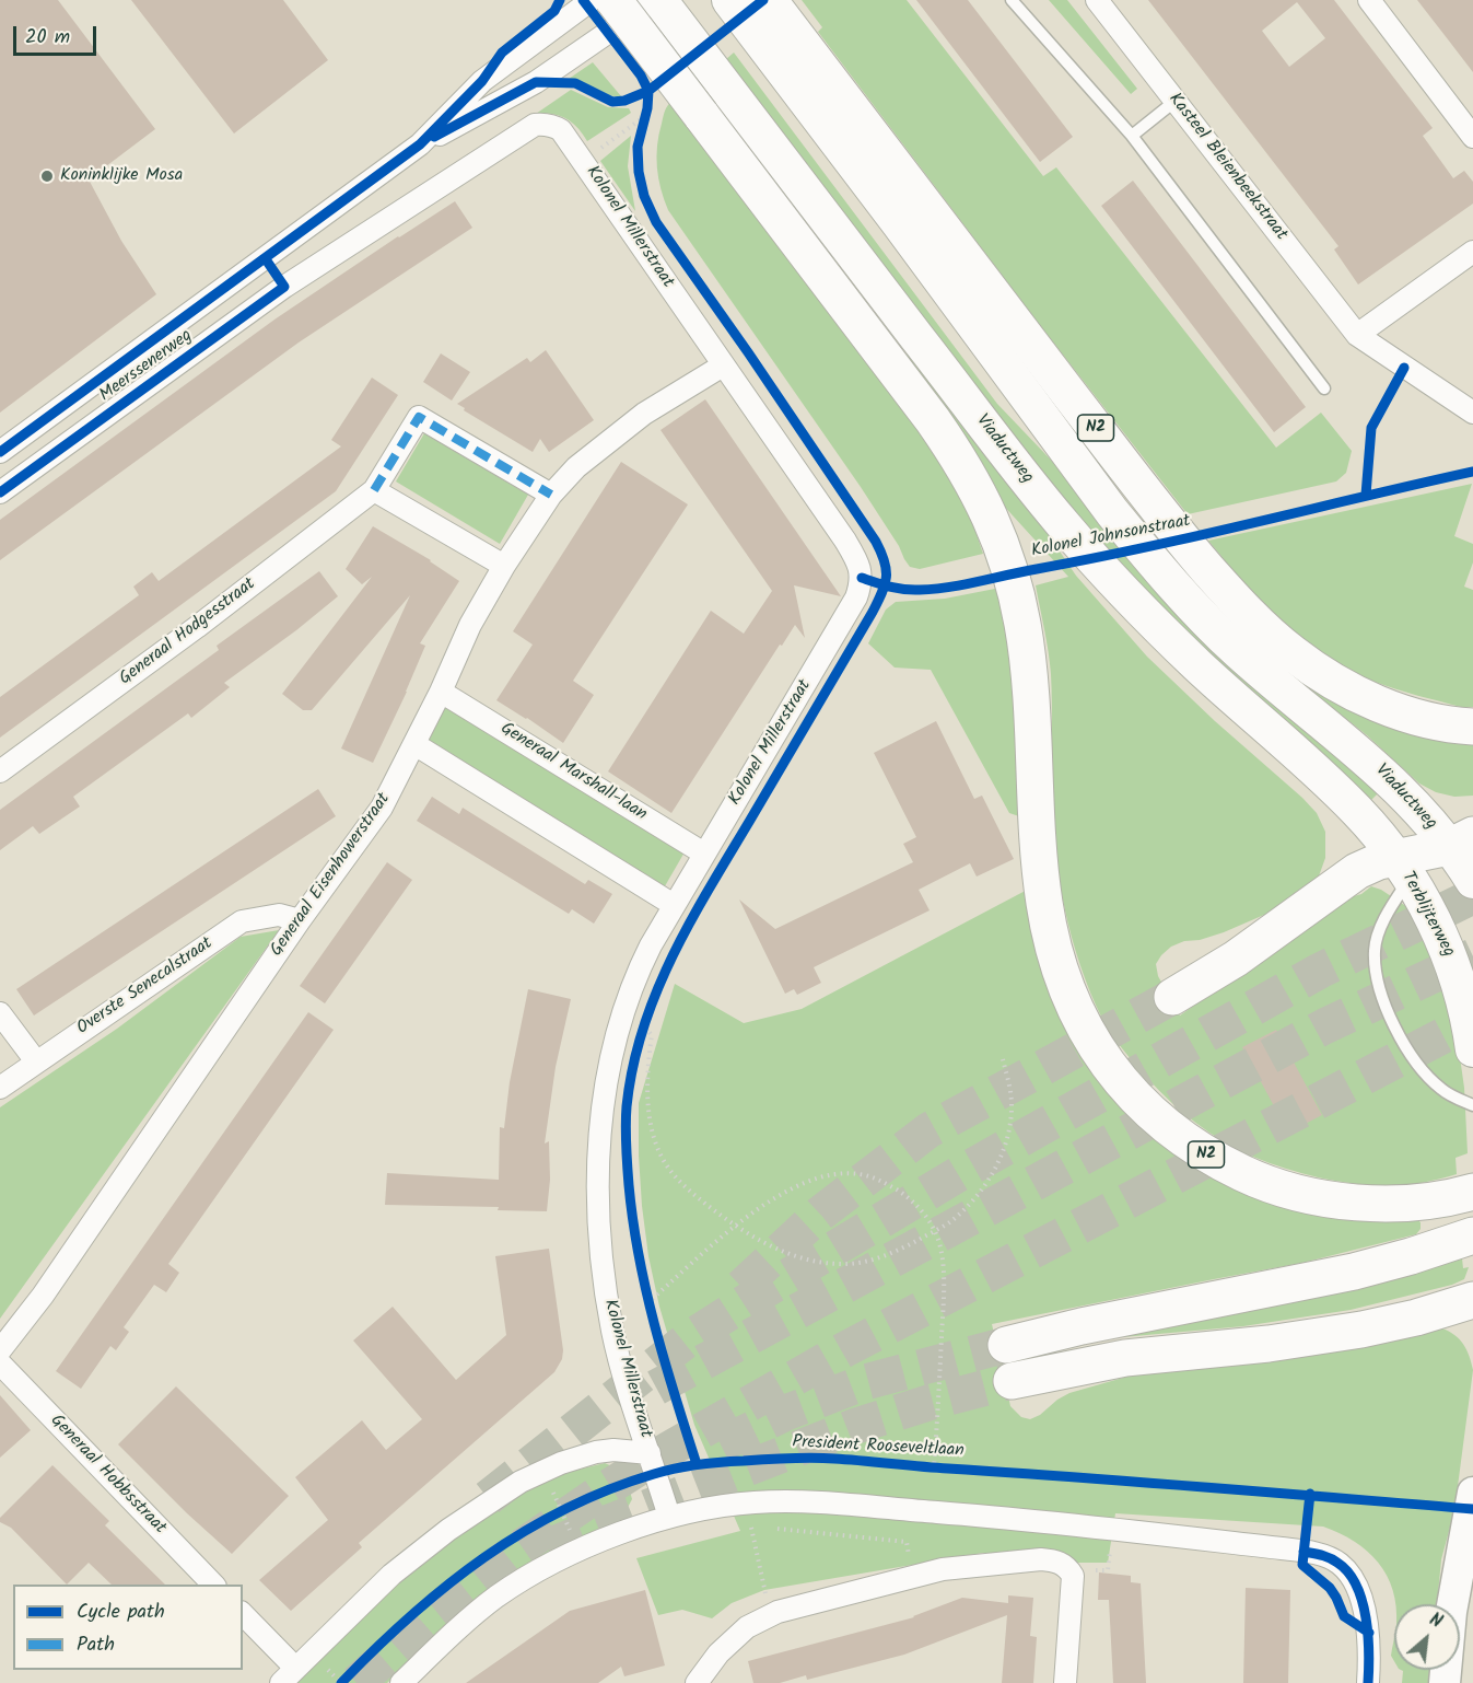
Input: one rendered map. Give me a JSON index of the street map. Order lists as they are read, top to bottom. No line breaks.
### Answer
{"streets":{"highway":["N2"],"main road":["Viaductweg","Terblijterweg"],"street":["Kasteel Bleienbeekstraat","Kolonel Millerstraat","Meerssenerweg","Generaal Hodgesstraat","Generaal Marshall-laan","Generaal Eisenhowerstraat","Overste Senecalstraat","Generaal Hobbsstraat"],"cycle path":["Kolonel Johnsonstraat","President Rooseveltlaan"]},"crossings":[["Kolonel Millerstraat","Meerssenerweg"],["Kolonel Millerstraat","Generaal Marshall-laan"],["Kolonel Millerstraat","Generaal Eisenhowerstraat"],["Meerssenerweg","Viaductweg"],["Viaductweg","Terblijterweg"],["Generaal Marshall-laan","Generaal Eisenhowerstraat"],["Generaal Eisenhowerstraat","Overste Senecalstraat"]],"places":["Koninklijke Mosa"],"legend":["Cycle path","Path"],"scale_bar":"20 m","north":"top right"}
